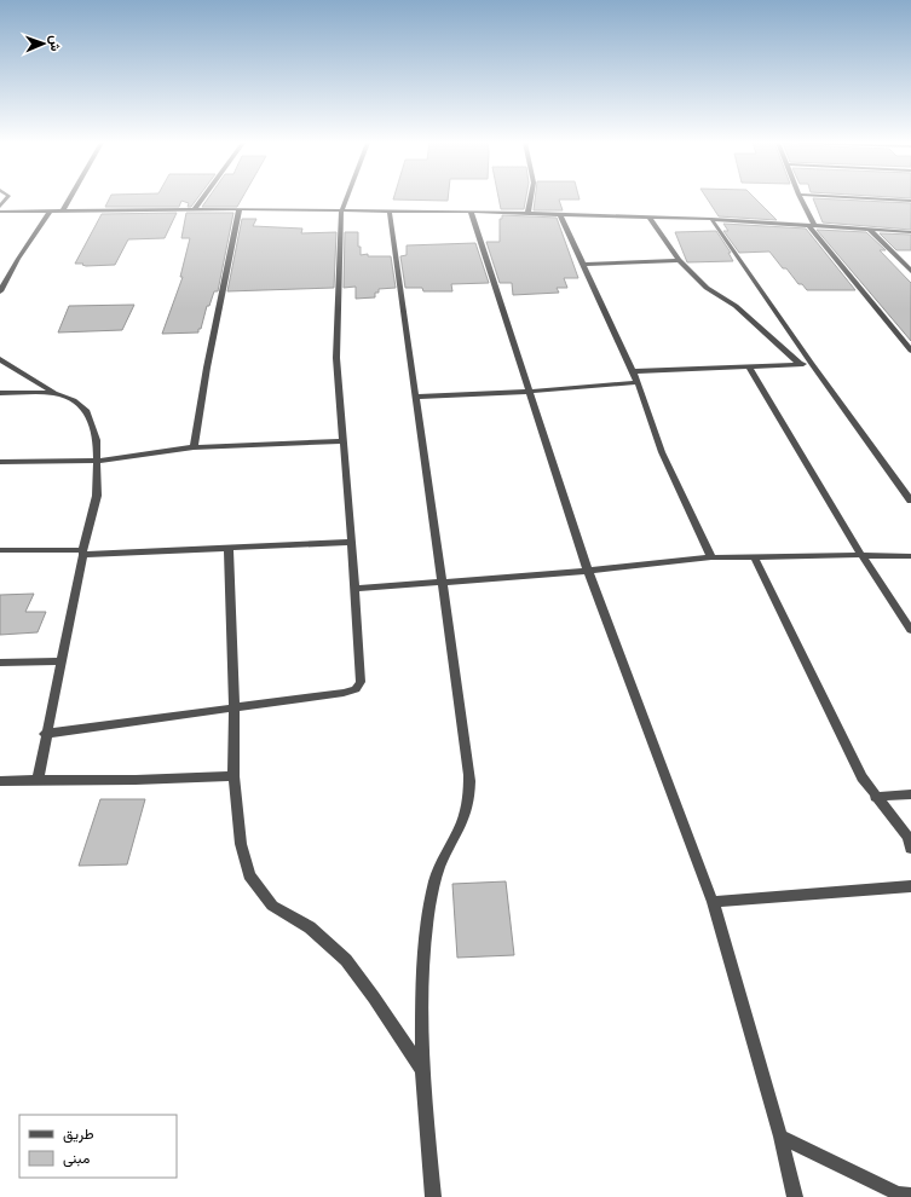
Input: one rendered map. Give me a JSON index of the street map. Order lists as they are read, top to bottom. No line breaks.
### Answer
{"legend":["طريق","مبنى"],"north":"right"}
